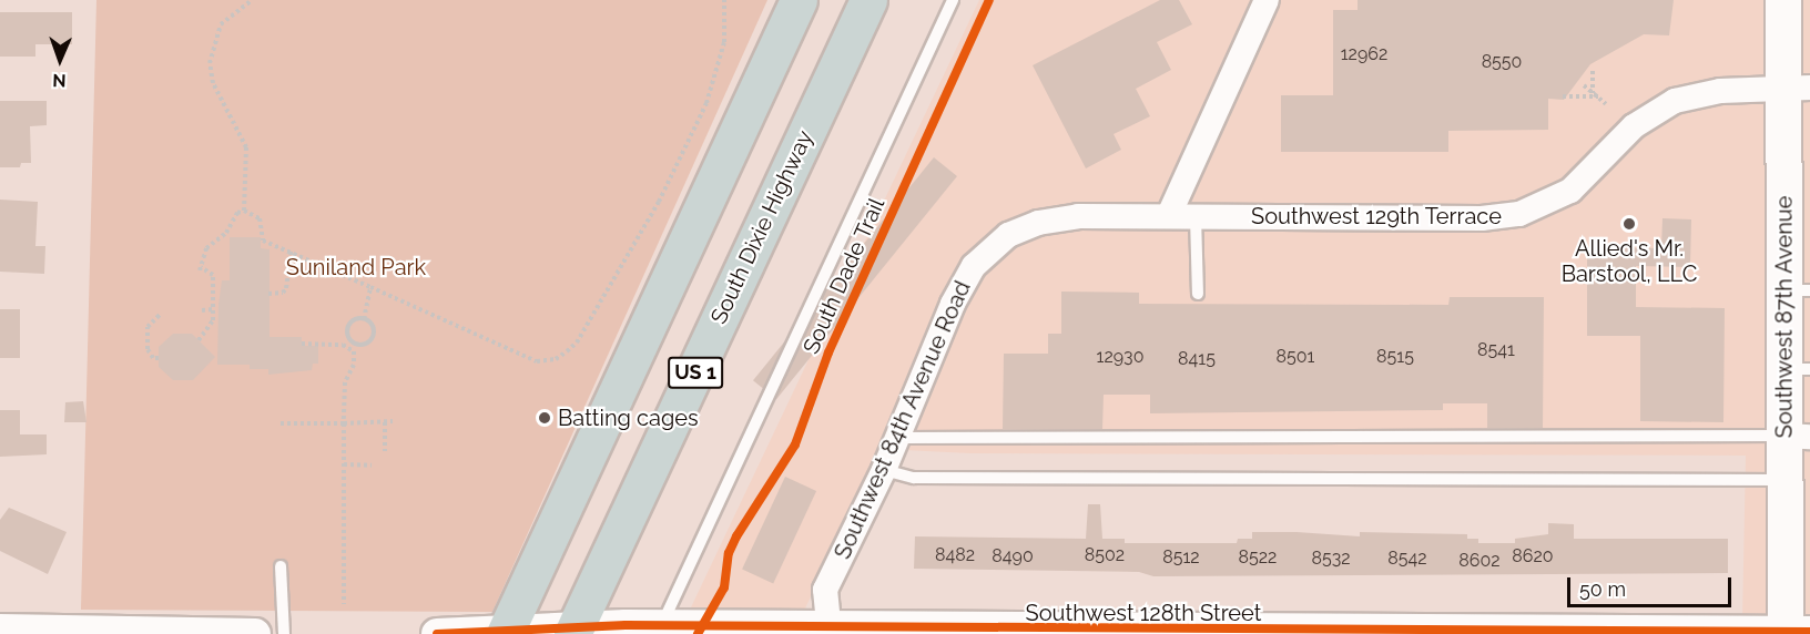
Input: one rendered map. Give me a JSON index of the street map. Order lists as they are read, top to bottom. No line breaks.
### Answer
{"streets":{"highway":["South Dixie Highway","US 1"],"main road":["Southwest 87th Avenue"],"street":["Southwest 129th Terrace","Southwest 84th Avenue Road","Southwest 128th Street"],"cycle path":["South Dade Trail"]},"crossings":[["Southwest 129th Terrace","Southwest 87th Avenue"],["Southwest 129th Terrace","Southwest 84th Avenue Road"],["South Dixie Highway","Southwest 128th Street"],["Southwest 87th Avenue","Southwest 128th Street"],["US 1","Southwest 128th Street"],["Southwest 84th Avenue Road","Southwest 128th Street"]],"parks":["Suniland Park"],"places":["Allied's Mr. Barstool, LLC","Batting cages"],"house_numbers":["12962","8550","8541","12930","8501","8515","8415","8482","8502","8490","8620","8512","8522","8532","8542","8602"],"scale_bar":"50 m","north":"bottom"}
